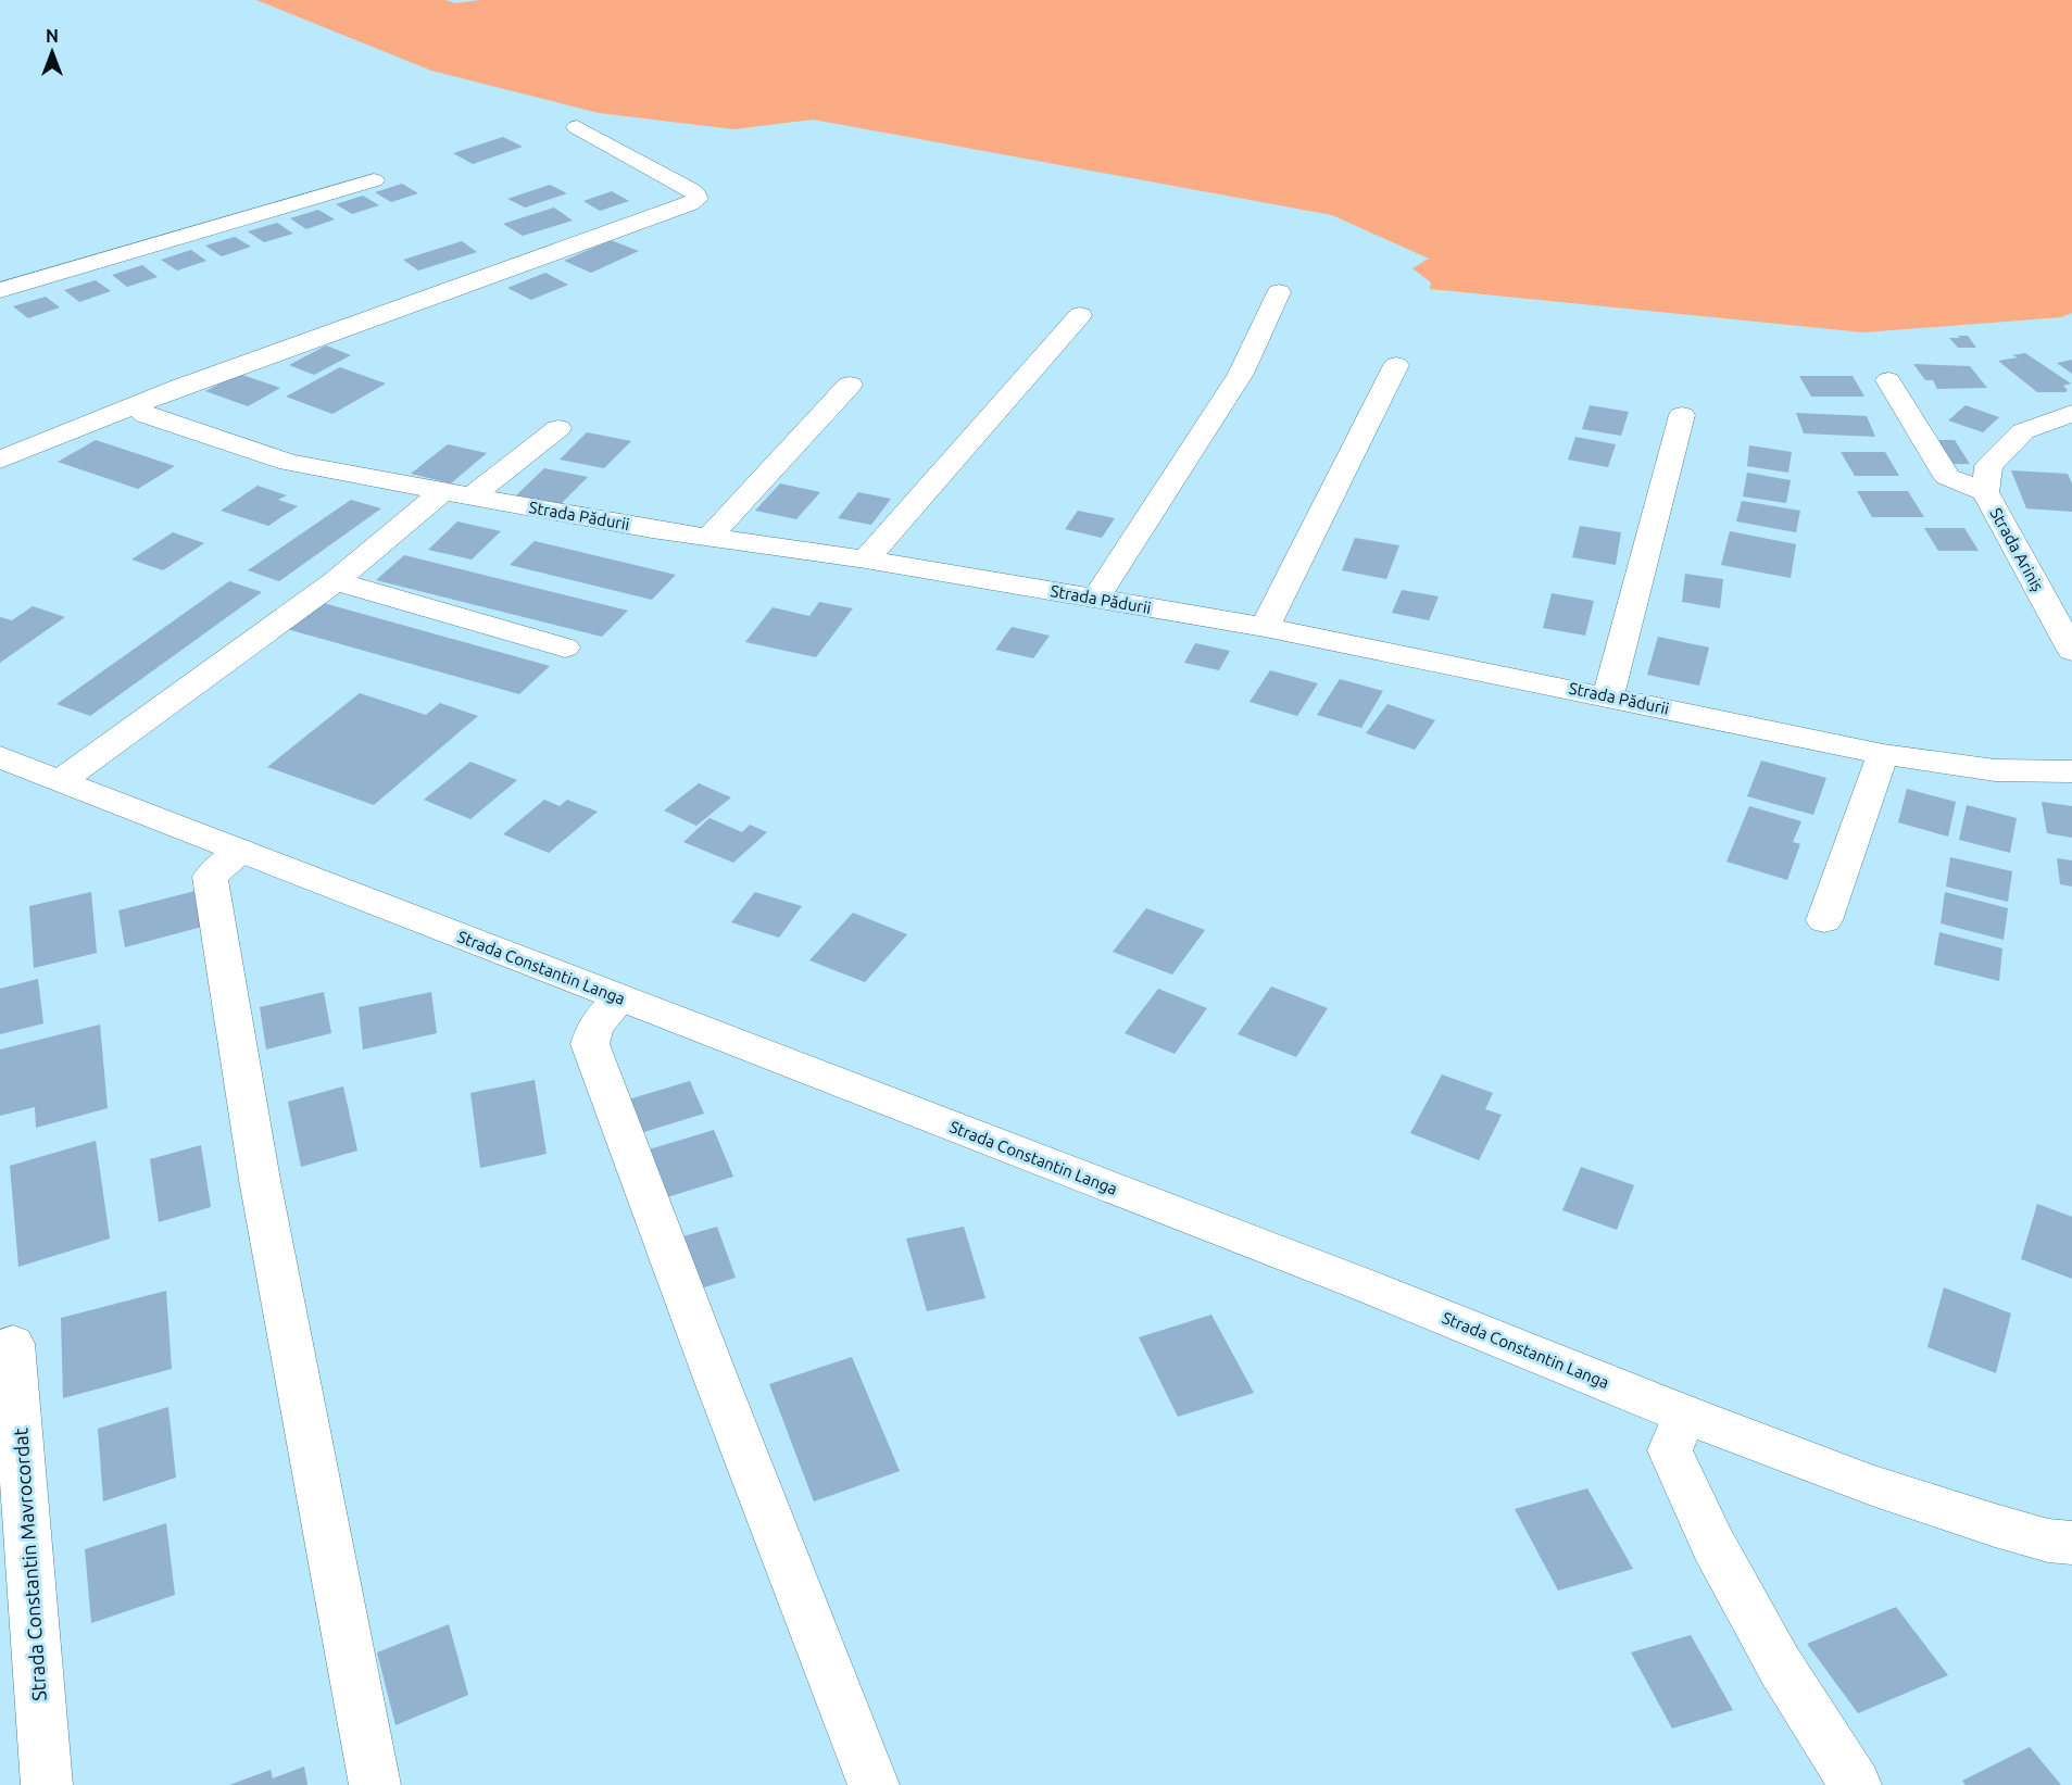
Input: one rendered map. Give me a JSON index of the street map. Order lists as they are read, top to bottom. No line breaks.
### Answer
{"streets":{"street":["Strada Pădurii","Strada Ariniș","Strada Constantin Langa","Strada Constantin Mavrocordat"]},"north":"top"}
